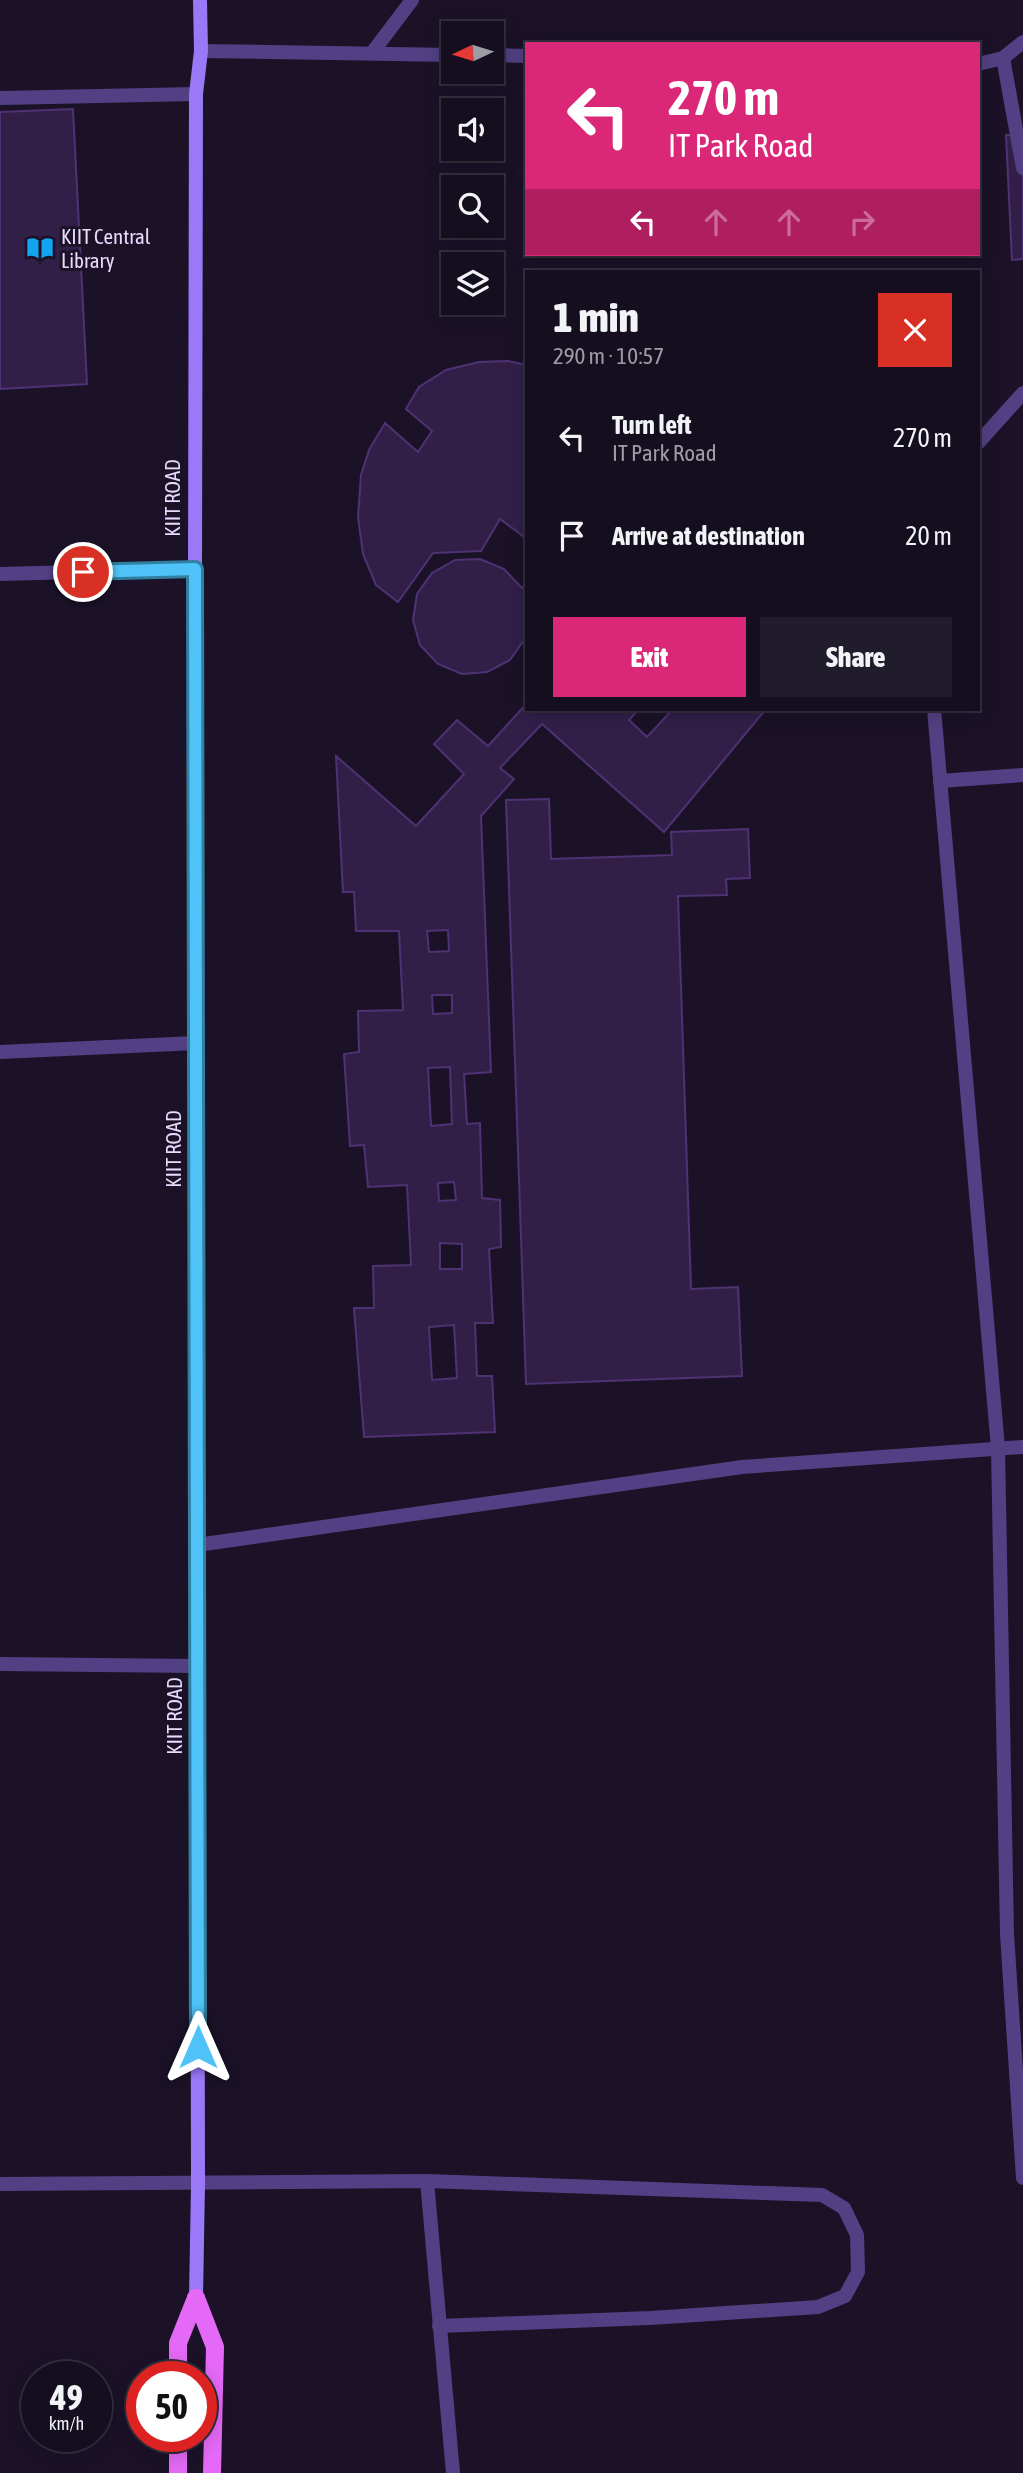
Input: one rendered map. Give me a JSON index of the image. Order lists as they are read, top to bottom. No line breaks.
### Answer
{"streets":{"main road":["KIIT ROAD"]},"places":{"library":["KIIT Central Library"]},"north":"left","page":{"turn":["270 m","IT Park Road"],"heading":["1 min","290 m · 10:57"],"list":[{"name":"Turn left","note":"IT Park Road","value":"270 m"},{"name":"Arrive at destination","value":"20 m"}],"buttons":["Exit","Share"],"speed":"49 km/h","limit":"50"}}
